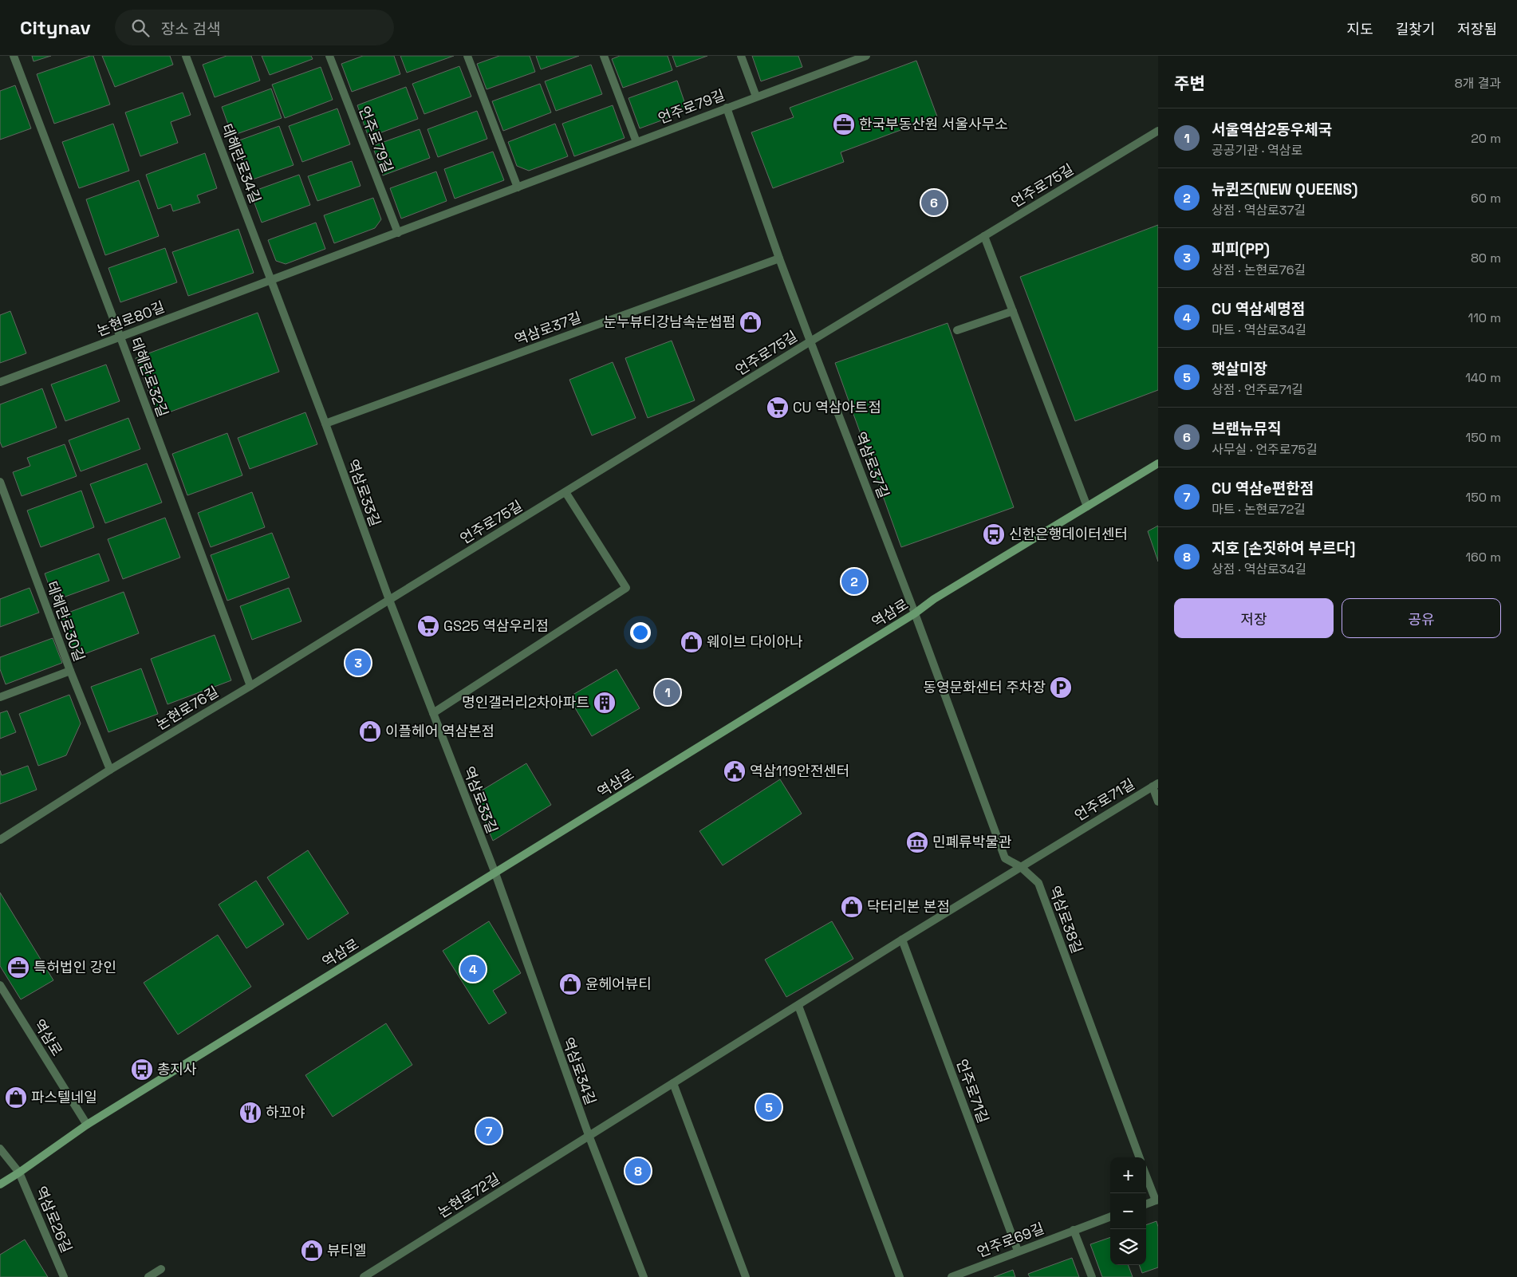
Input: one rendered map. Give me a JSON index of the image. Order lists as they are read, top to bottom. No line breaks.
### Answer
{"streets":{"main road":["역삼로"],"street":["언주로79길","테헤란로34길","언주로75길","논현로80길","역삼로37길","테헤란로32길","역삼로33길","테헤란로30길","논현로76길","언주로71길","역삼로38길","역삼로34길","논현로72길","역삼로26길","언주로69길"]},"crossings":[["언주로79길","테헤란로34길"],["언주로79길","논현로80길"],["언주로79길","역삼로37길"],["언주로79길","역삼로33길"],["테헤란로34길","논현로80길"],["테헤란로34길","역삼로33길"],["언주로75길","역삼로37길"],["언주로75길","역삼로33길"],["언주로75길","논현로76길"],["논현로80길","테헤란로32길"],["논현로80길","역삼로33길"],["역삼로37길","역삼로33길"],["역삼로37길","역삼로"],["역삼로37길","역삼로38길"],["테헤란로32길","논현로76길"],["역삼로33길","역삼로"],["역삼로33길","논현로76길"],["역삼로33길","역삼로34길"],["역삼로","역삼로38길"],["역삼로","역삼로34길"],["역삼로","역삼로26길"],["테헤란로30길","논현로76길"],["언주로71길","역삼로38길"],["언주로71길","역삼로34길"],["언주로71길","논현로72길"],["언주로71길","언주로69길"],["역삼로34길","논현로72길"]],"places":{"office":["한국부동산원 서울사무소","특허법인 강인"],"shop":["눈누뷰티강남속눈썹펌","웨이브 다이아나","이플헤어 역삼본점","닥터리본 본점","윤헤어뷰티","파스텔네일","뷰티엘"],"supermarket":["CU 역삼아트점","GS25 역삼우리점"],"bus stop":["신한은행데이터센터","총지사"],"parking":["동영문화센터 주차장"],"building":["명인갤러리2차아파트"],"public building":["역삼119안전센터"],"museum":["민폐류박물관"],"restaurant":["하꼬야"]},"page":{"header":"Citynav","search":"장소 검색","nav":["지도","길찾기","저장됨"],"heading":["주변","8개 결과"],"list":[{"mark":"1","name":"서울역삼2동우체국","note":"공공기관 · 역삼로","value":"20 m"},{"mark":"2","name":"뉴퀸즈(NEW QUEENS)","note":"상점 · 역삼로37길","value":"60 m"},{"mark":"3","name":"피피(PP)","note":"상점 · 논현로76길","value":"80 m"},{"mark":"4","name":"CU 역삼세명점","note":"마트 · 역삼로34길","value":"110 m"},{"mark":"5","name":"햇살미장","note":"상점 · 언주로71길","value":"140 m"},{"mark":"6","name":"브랜뉴뮤직","note":"사무실 · 언주로75길","value":"150 m"},{"mark":"7","name":"CU 역삼e편한점","note":"마트 · 논현로72길","value":"150 m"},{"mark":"8","name":"지호 [손짓하여 부르다]","note":"상점 · 역삼로34길","value":"160 m"}],"pins":["6","2","3","1","4","5","7","8"],"buttons":["저장","공유"],"map_buttons":["+","−"]}}
